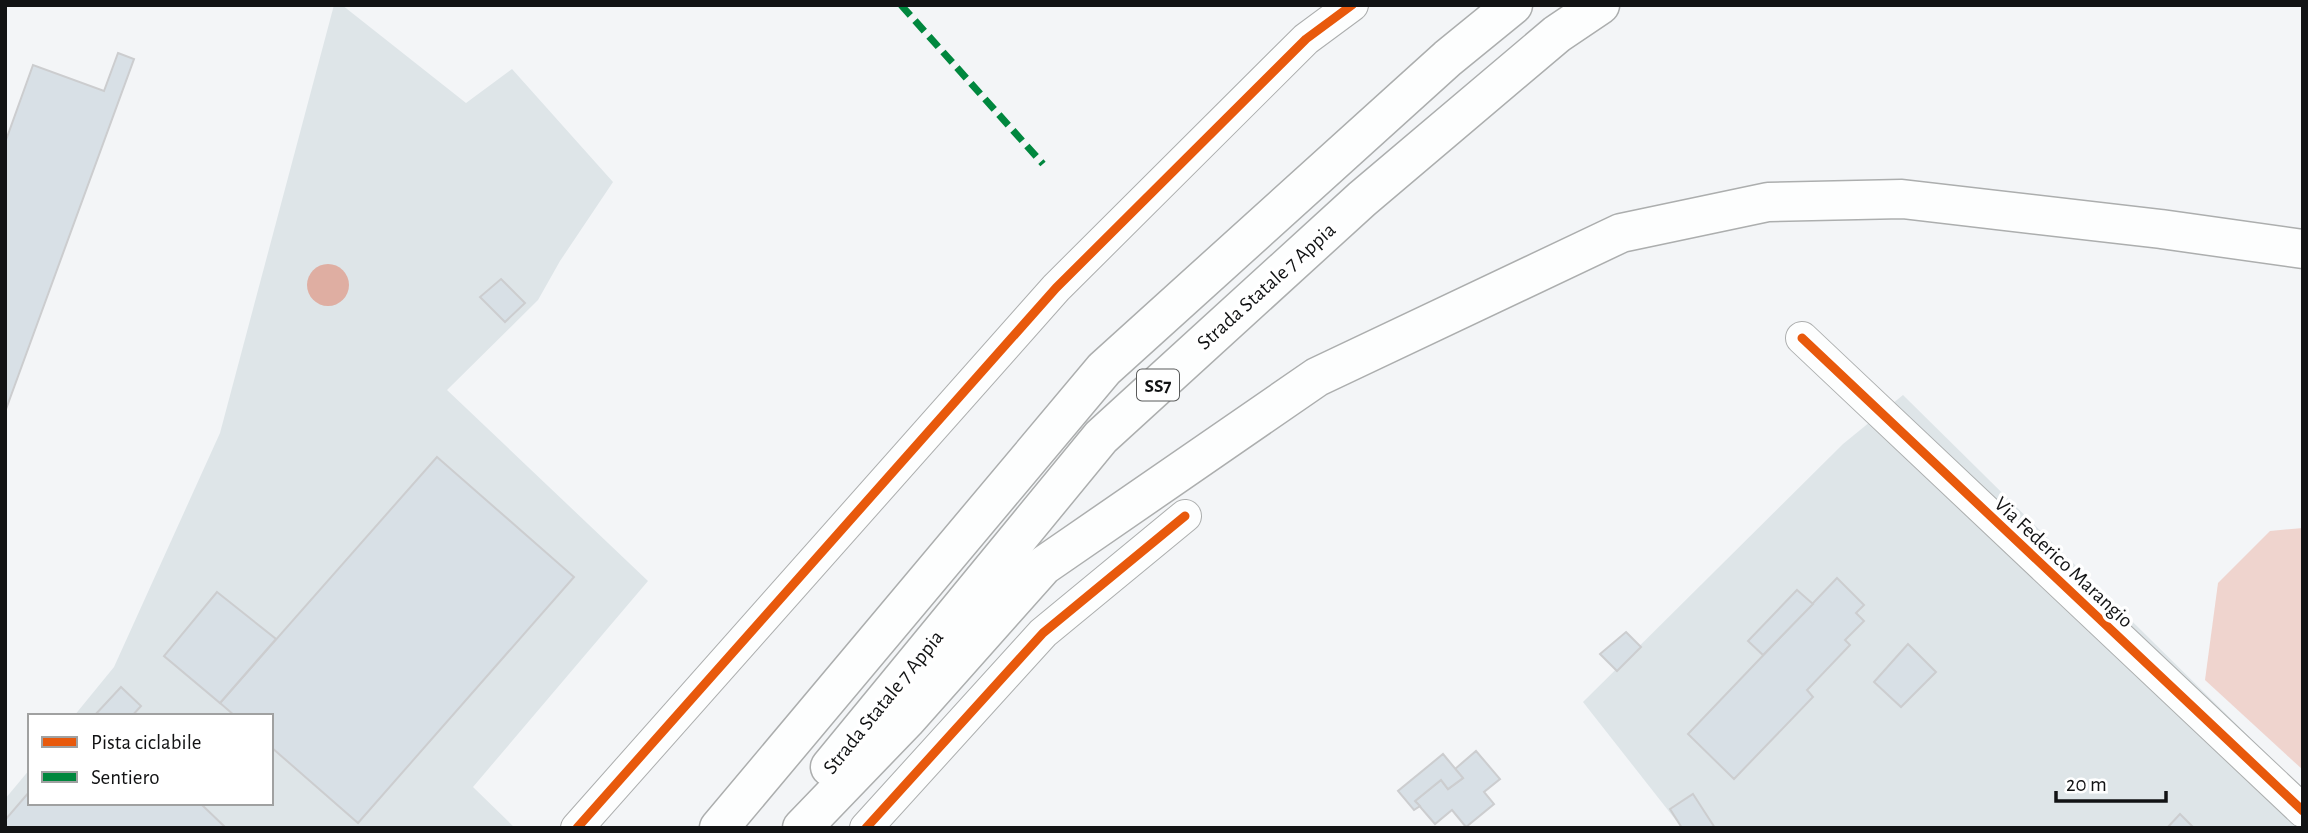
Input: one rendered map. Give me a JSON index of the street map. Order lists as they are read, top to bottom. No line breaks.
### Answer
{"streets":{"highway":["Strada Statale 7 Appia","SS7"],"street":["Via Federico Marangio"]},"legend":["Pista ciclabile","Sentiero"],"scale_bar":"20 m"}
